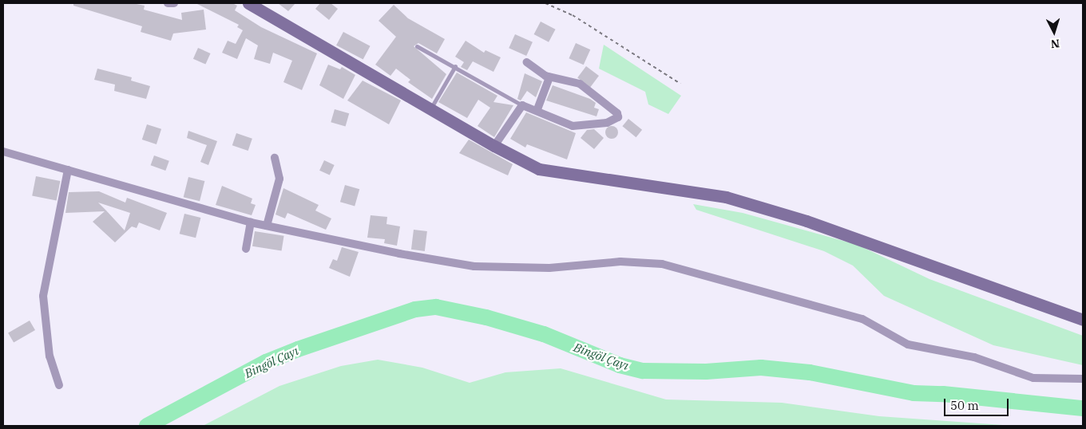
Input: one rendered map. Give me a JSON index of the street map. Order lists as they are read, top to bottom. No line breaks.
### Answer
{"water":["Bingöl Çayı"],"scale_bar":"50 m","north":"bottom"}
